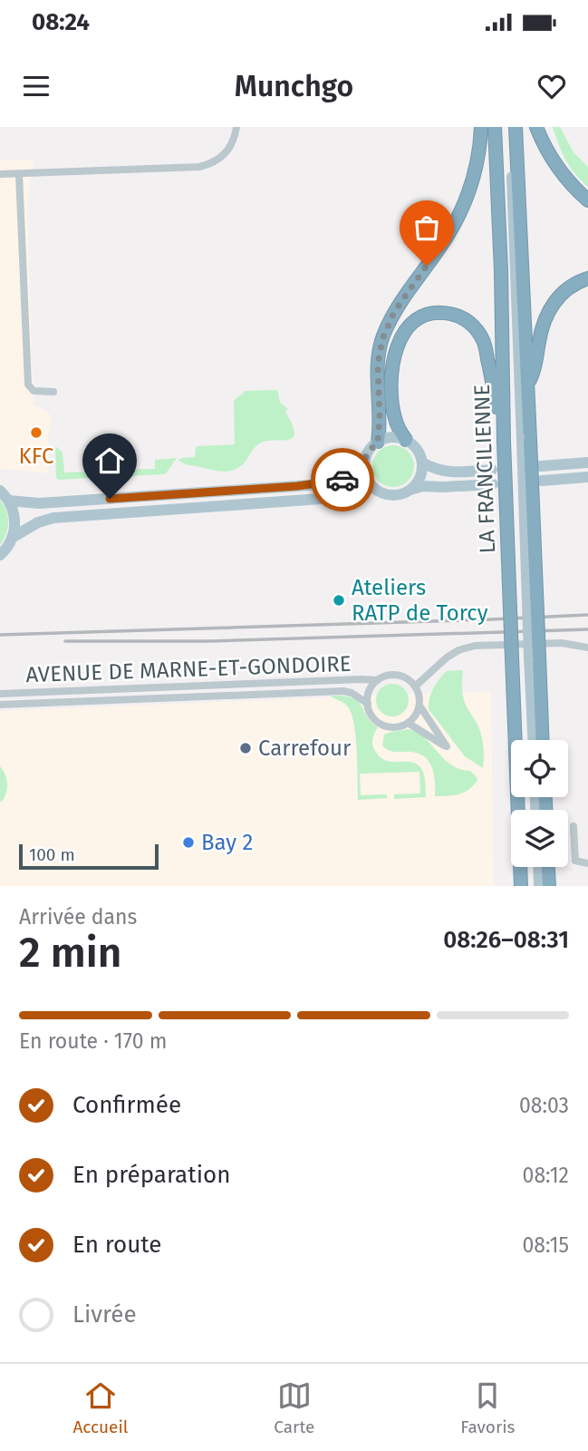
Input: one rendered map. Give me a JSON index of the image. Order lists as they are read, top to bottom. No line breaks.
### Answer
{"streets":{"highway":["LA FRANCILIENNE"],"street":["AVENUE DE MARNE-ET-GONDOIRE"]},"places":["KFC","Ateliers RATP de Torcy","Carrefour","Bay 2"],"scale_bar":"100 m","page":{"status":"08:24","header":"Munchgo","scale":"100 m","heading":["2 min","Arrivée dans","08:26–08:31"],"bar":"En route · 170 m","list":[["Confirmée","08:03"],["En préparation","08:12"],["En route","08:15"],"Livrée"],"tabs":["Accueil","Carte","Favoris"]}}
